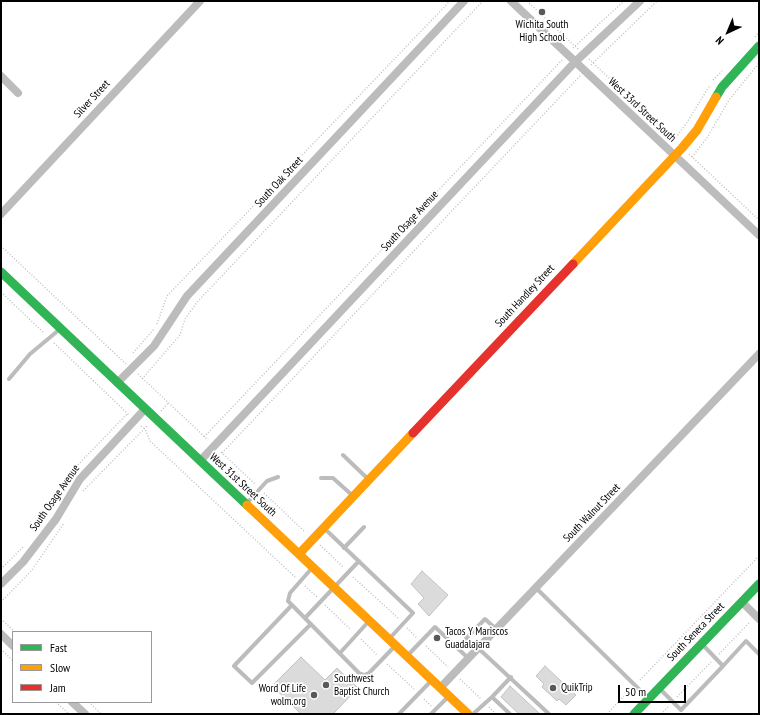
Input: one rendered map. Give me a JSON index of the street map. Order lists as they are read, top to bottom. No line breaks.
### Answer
{"streets":{"street":["Silver Street","West 33rd Street South","South Oak Street","South Osage Avenue","South Handley Street","West 31st Street South","South Walnut Street","South Seneca Street"]},"crossings":[["West 33rd Street South","South Osage Avenue"],["West 33rd Street South","South Handley Street"],["South Oak Street","West 31st Street South"],["South Osage Avenue","West 31st Street South"],["South Handley Street","West 31st Street South"],["West 31st Street South","South Walnut Street"]],"places":["Wichita South High School","Tacos Y Mariscos Guadalajara","Southwest Baptist Church","QuikTrip","Word Of Life wolm.org"],"legend":["Fast","Slow","Jam"],"scale_bar":"50 m","north":"bottom left"}
